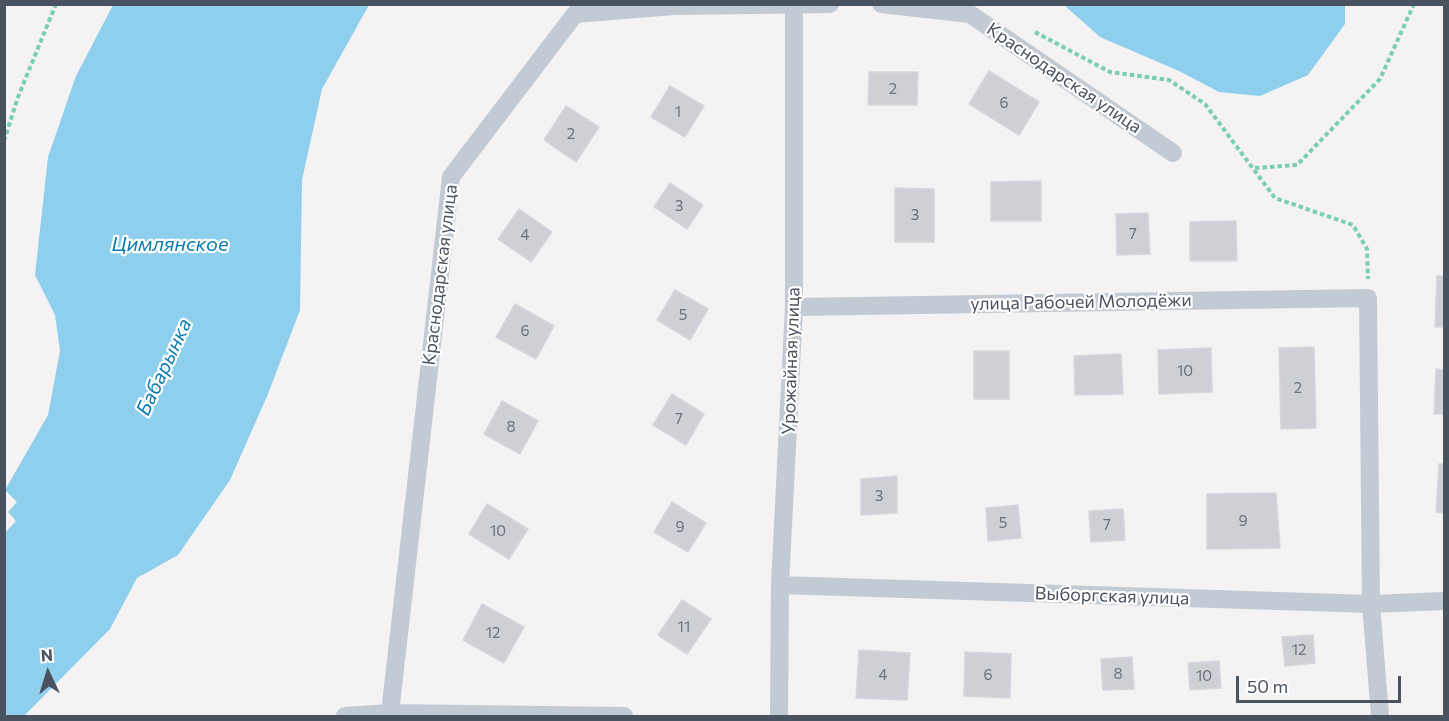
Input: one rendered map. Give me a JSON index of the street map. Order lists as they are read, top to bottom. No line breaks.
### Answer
{"streets":{"street":["Краснодарская улица","улица Рабочей Молодёжи","Урожайная улица","Выборгская улица"]},"crossings":[["Краснодарская улица","Урожайная улица"],["улица Рабочей Молодёжи","Урожайная улица"],["Урожайная улица","Выборгская улица"]],"water":["Цимлянское","Бабарынка"],"house_numbers":["2","6","1","2","3","3","7","4","5","6","10","2","7","8","3","9","5","7","9","10","11","12","12","8","4","6","10"],"scale_bar":"50 m","north":"top"}
